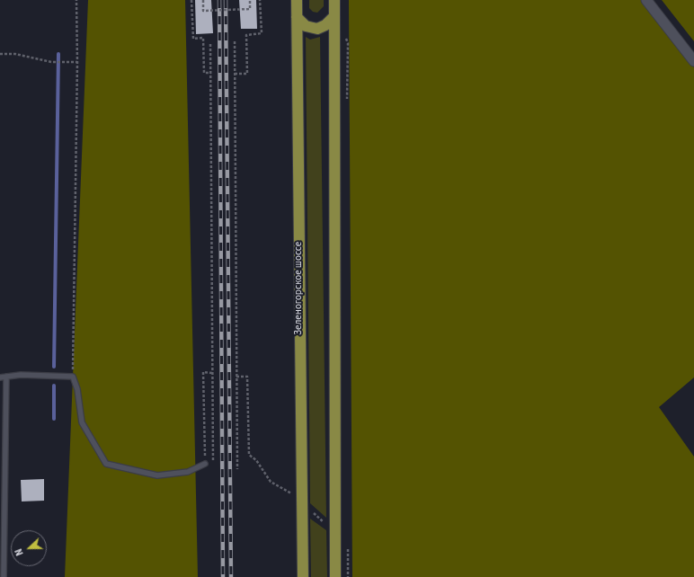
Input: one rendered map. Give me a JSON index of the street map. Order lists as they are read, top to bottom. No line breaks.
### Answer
{"streets":{"main road":["Зеленогорское шоссе"]},"north":"left"}
